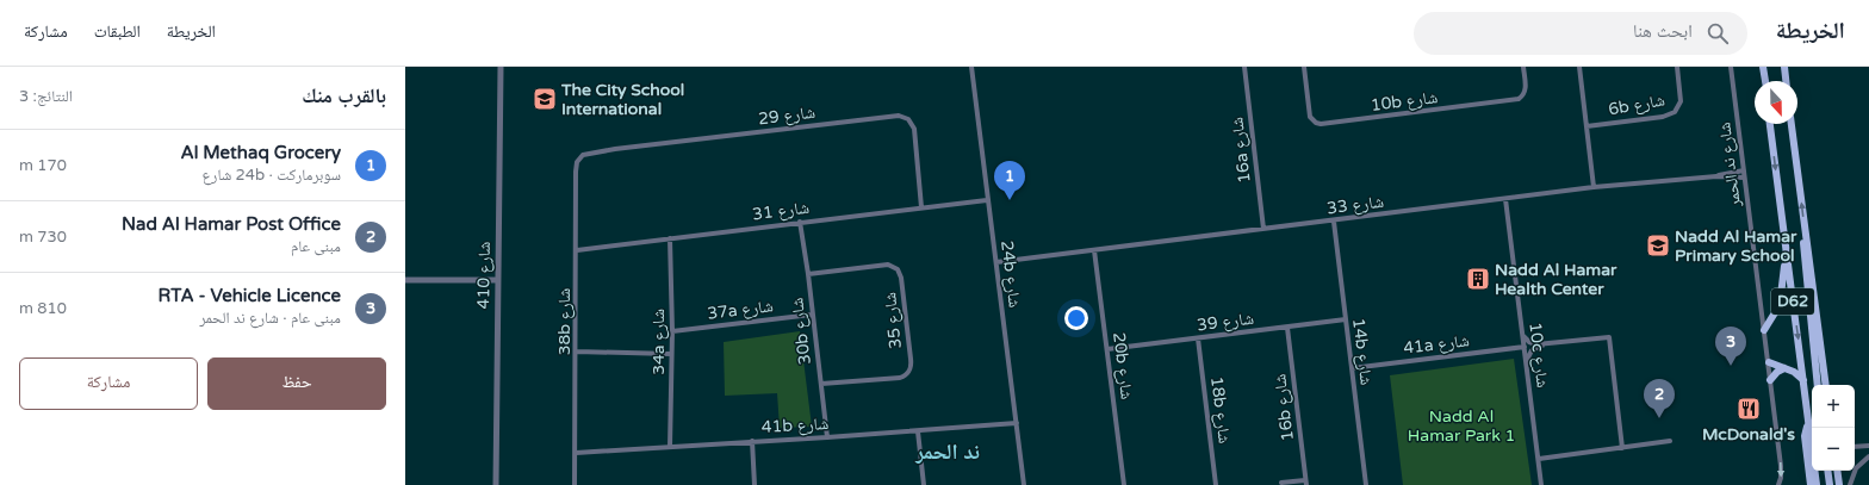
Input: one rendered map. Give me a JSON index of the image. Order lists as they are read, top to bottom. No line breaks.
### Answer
{"streets":{"main road":["D62"],"street":["10b شارع","6b شارع","شارع 29","16a شارع","شارع ند الحمر","شارع 33","شارع 31","24b شارع","شارع 410","37a شارع","شارع 35","38b شارع","شارع 39","30b شارع","34a شارع","41a شارع","14b شارع","10c شارع","20b شارع","16b شارع","18b شارع","41b شارع"]},"crossings":[["شارع 29","شارع 31"],["شارع 29","38b شارع"],["16a شارع","شارع 33"],["شارع ند الحمر","شارع 33"],["شارع 33","24b شارع"],["شارع 33","14b شارع"],["شارع 33","10c شارع"],["شارع 33","20b شارع"],["شارع 31","24b شارع"],["شارع 31","38b شارع"],["شارع 31","30b شارع"],["شارع 31","34a شارع"],["24b شارع","41b شارع"],["37a شارع","30b شارع"],["37a شارع","34a شارع"],["شارع 35","30b شارع"],["38b شارع","41b شارع"],["شارع 39","14b شارع"],["شارع 39","20b شارع"],["شارع 39","16b شارع"],["شارع 39","18b شارع"],["30b شارع","41b شارع"],["34a شارع","41b شارع"],["41a شارع","14b شارع"],["41a شارع","10c شارع"]],"districts":["ند الحمر"],"parks":["Nadd Al Hamar Park 1"],"places":{"school or university":["The City School International","Nadd Al Hamar Primary School"],"building":["Nadd Al Hamar Health Center"],"restaurant":["McDonald's"]},"north":"bottom","page":{"header":"الخريطة","search":"ابحث هنا","nav":["الخريطة","الطبقات","مشاركة"],"heading":["بالقرب منك","النتائج: 3"],"list":[{"mark":"1","name":"Al Methaq Grocery","note":"سوبرماركت · 24b شارع","value":"170 m"},{"mark":"2","name":"Nad Al Hamar Post Office","note":"مبنى عام","value":"730 m"},{"mark":"3","name":"RTA - Vehicle Licence","note":"مبنى عام · شارع ند الحمر","value":"810 m"}],"pins":["1","3","2"],"buttons":["حفظ","مشاركة"],"map_buttons":["+","−"]}}
